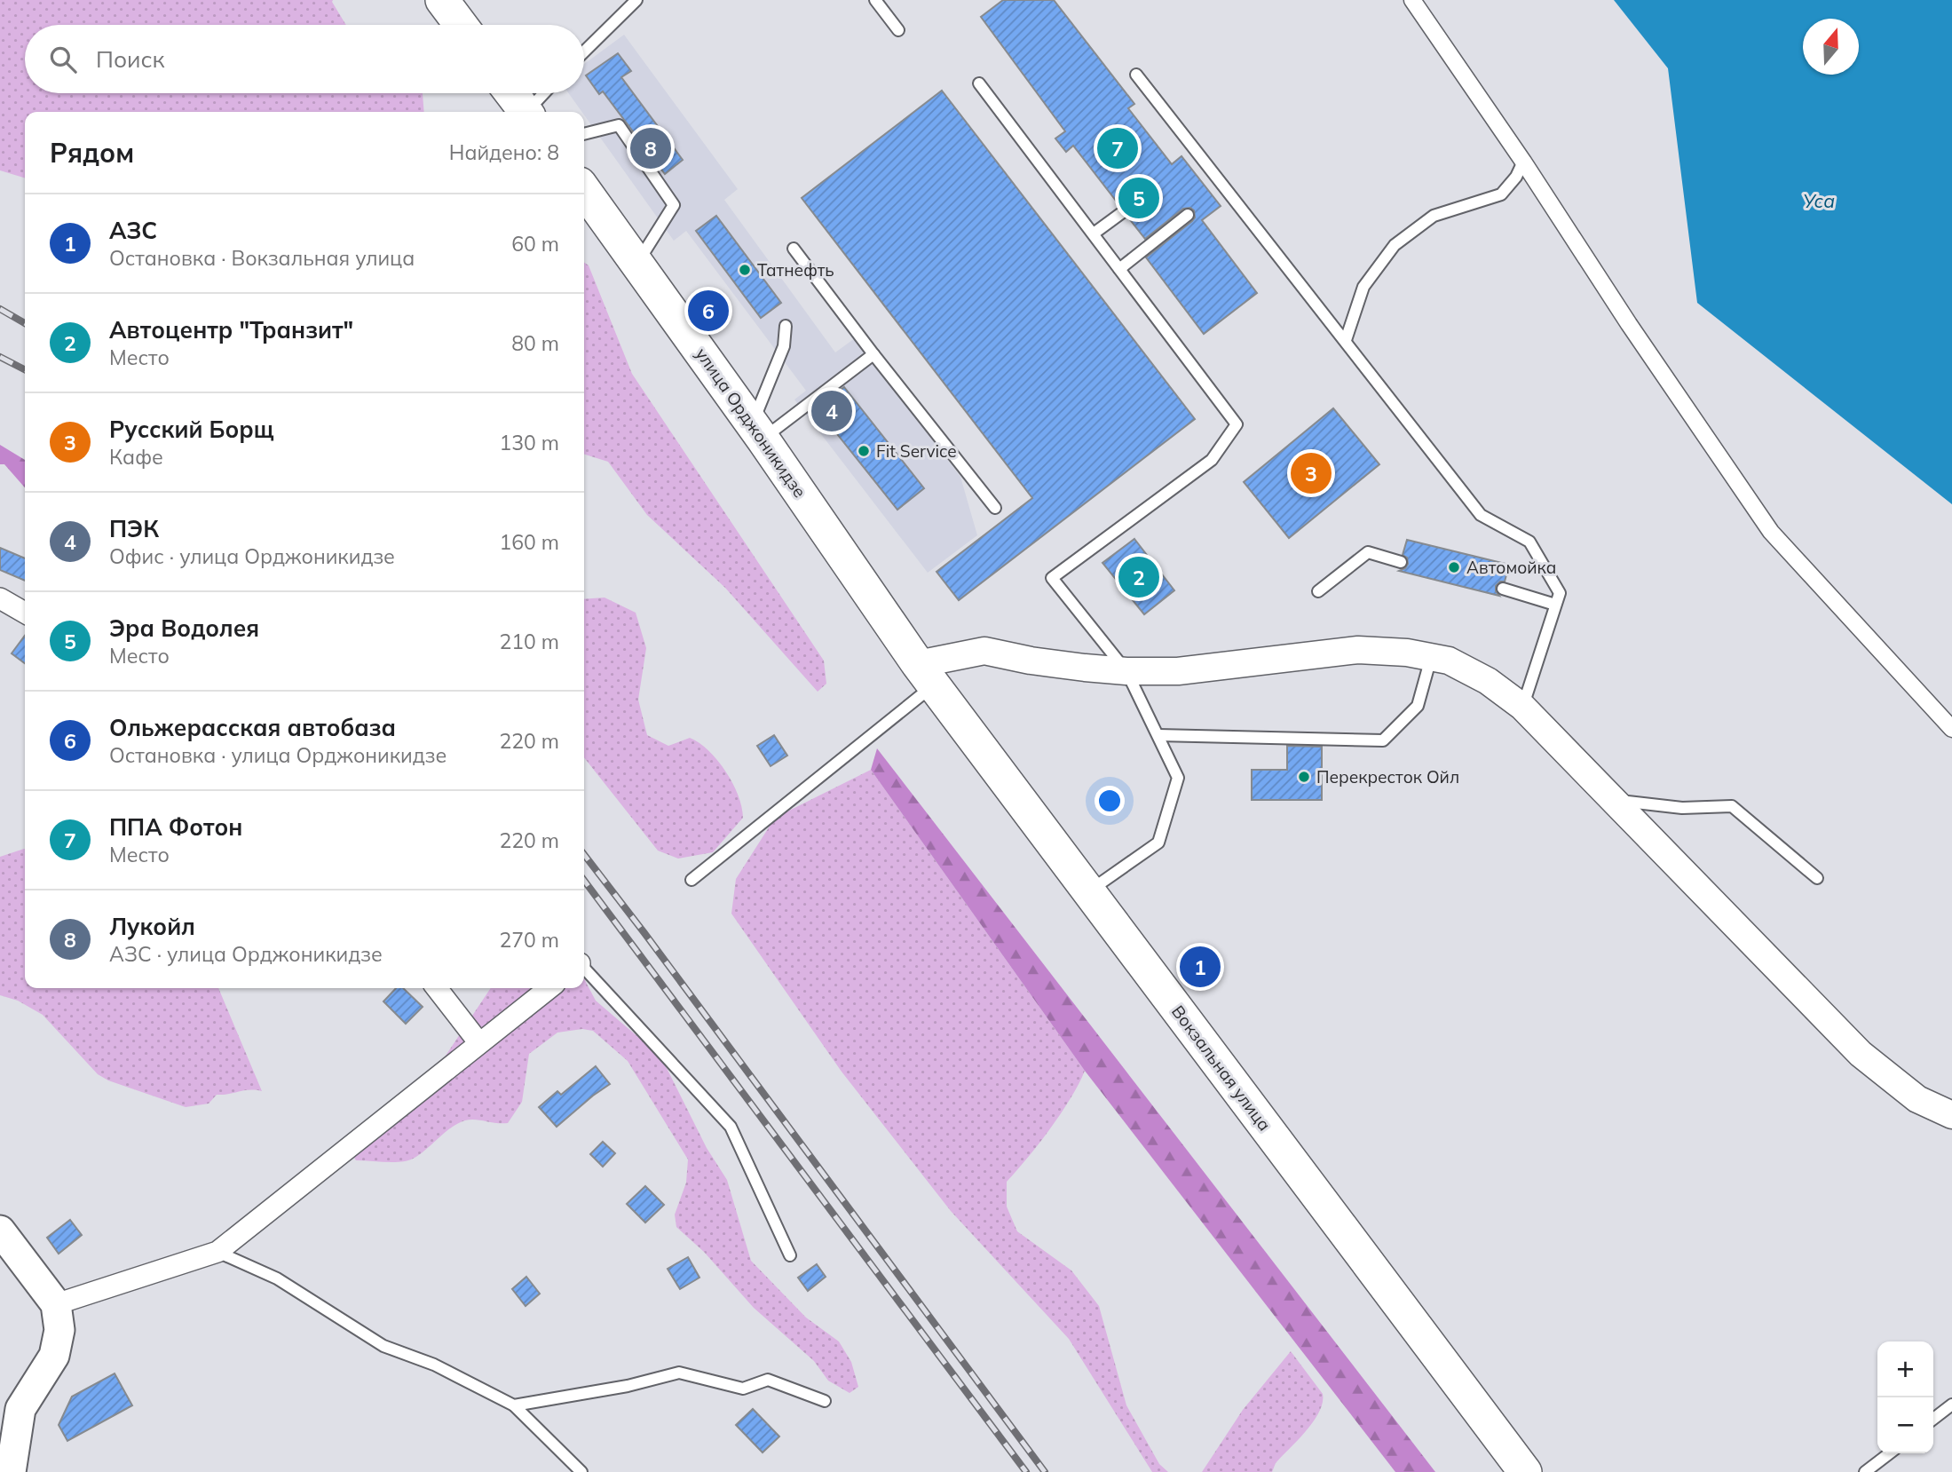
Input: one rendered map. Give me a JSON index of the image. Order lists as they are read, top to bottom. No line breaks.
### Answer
{"streets":{"main road":["улица Орджоникидзе","Вокзальная улица"]},"crossings":[["улица Орджоникидзе","Вокзальная улица"]],"water":["Уса"],"places":["Татнефть","Fit Service","Автомойка","Перекресток Ойл"],"north":"top","page":{"search":"Поиск","heading":["Рядом","Найдено: 8"],"pins":["7","8","5","6","4","3","2","1"],"list":[{"mark":"1","name":"АЗС","note":"Остановка · Вокзальная улица","value":"60 m"},{"mark":"2","name":"Автоцентр \"Транзит\"","note":"Место","value":"80 m"},{"mark":"3","name":"Русский Борщ","note":"Кафе","value":"130 m"},{"mark":"4","name":"ПЭК","note":"Офис · улица Орджоникидзе","value":"160 m"},{"mark":"5","name":"Эра Водолея","note":"Место","value":"210 m"},{"mark":"6","name":"Ольжерасская автобаза","note":"Остановка · улица Орджоникидзе","value":"220 m"},{"mark":"7","name":"ППА Фотон","note":"Место","value":"220 m"},{"mark":"8","name":"Лукойл","note":"АЗС · улица Орджоникидзе","value":"270 m"}],"map_buttons":["+","−"]}}
